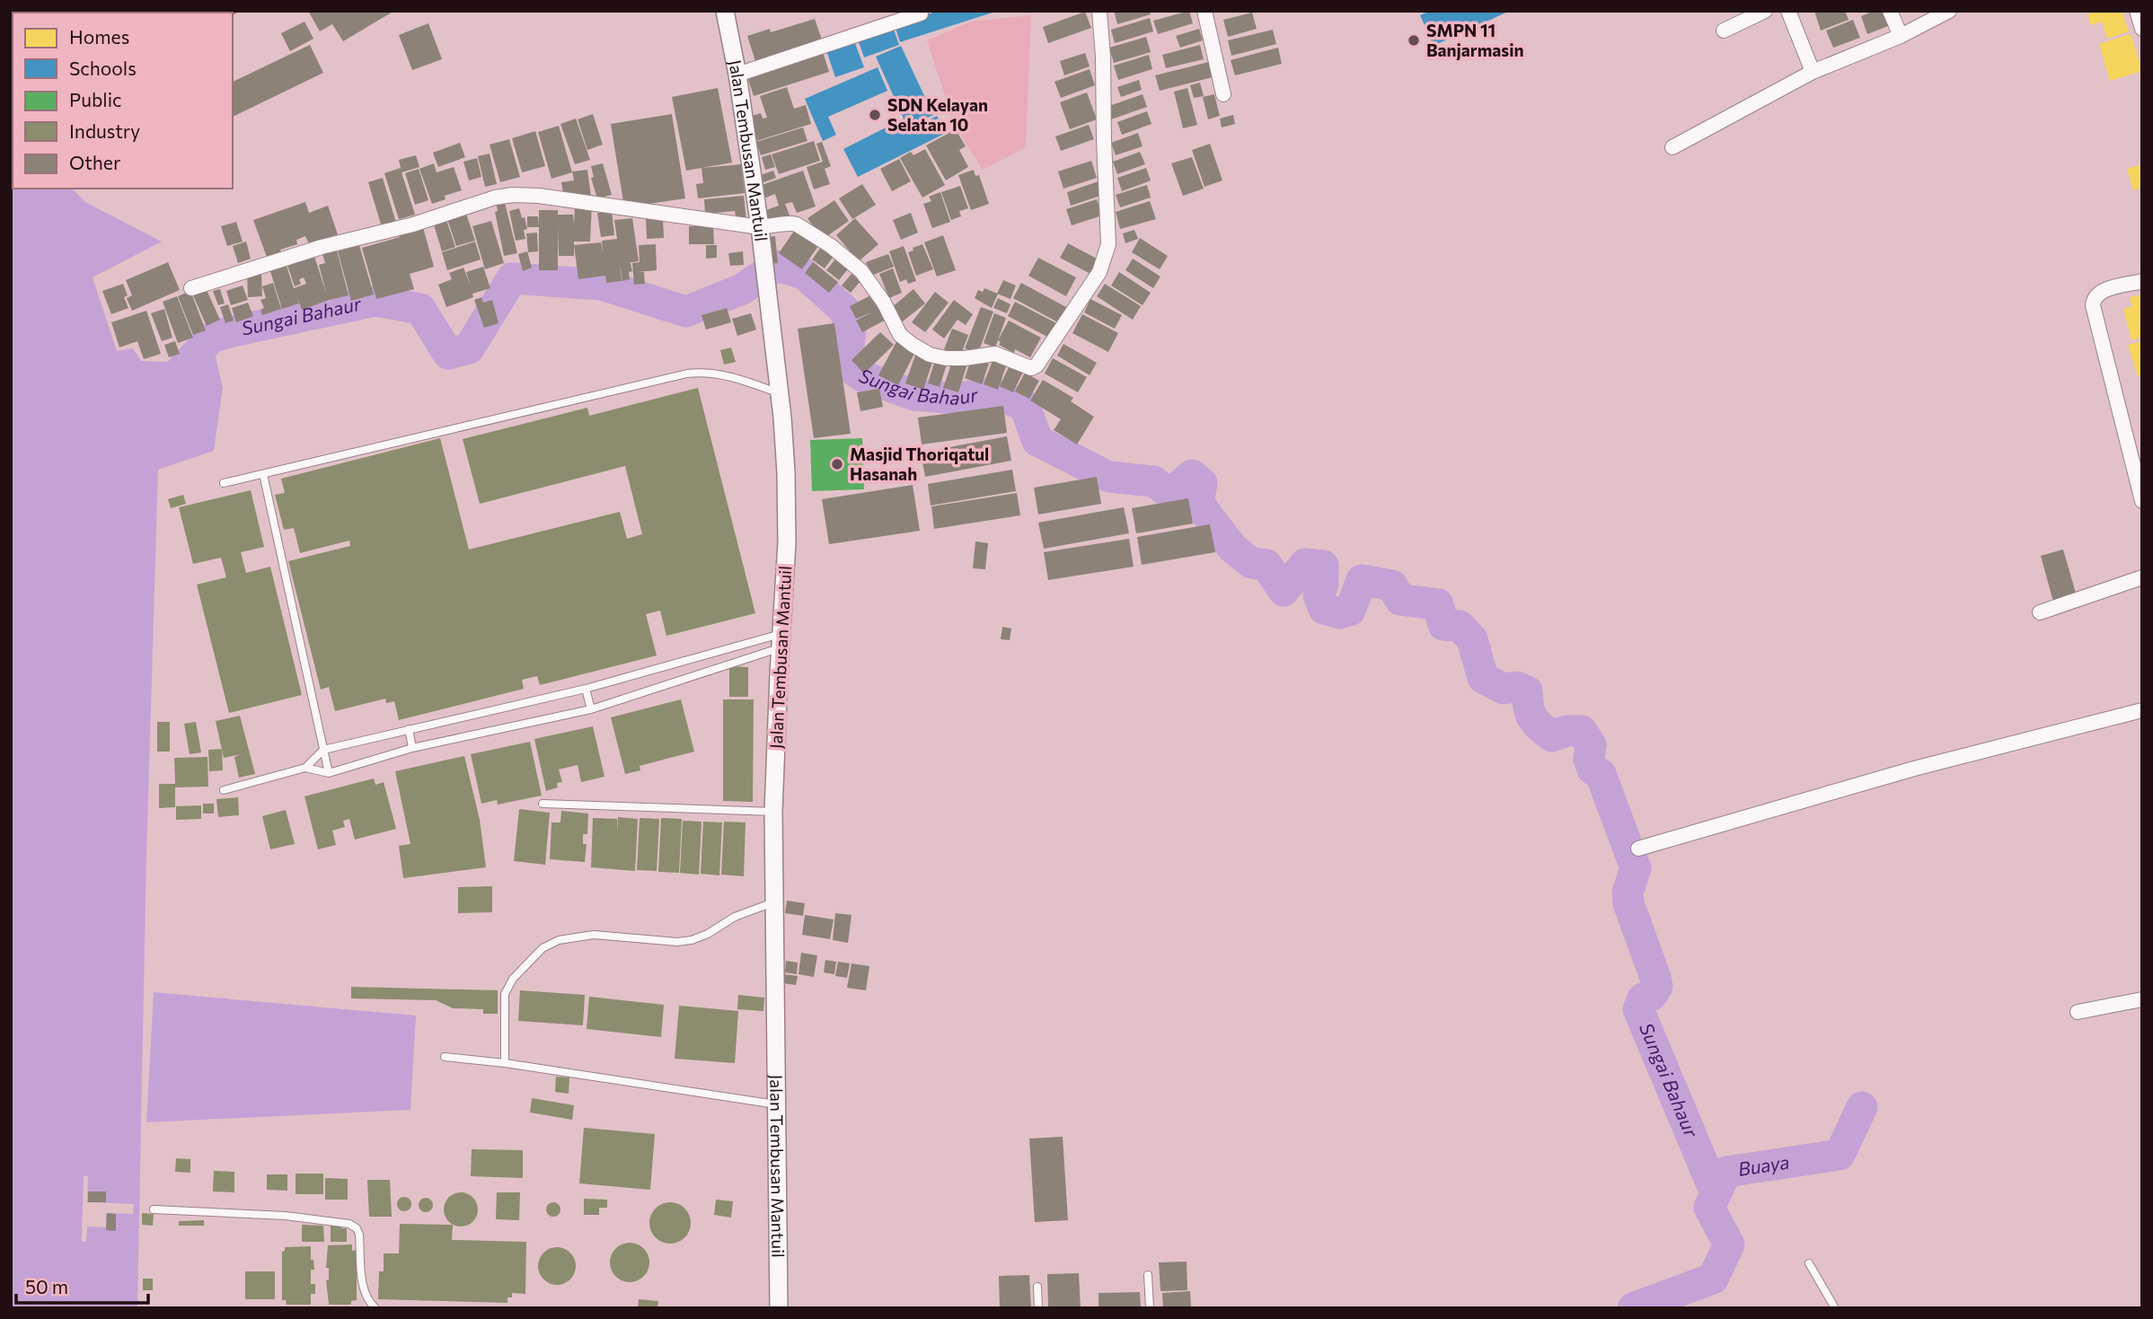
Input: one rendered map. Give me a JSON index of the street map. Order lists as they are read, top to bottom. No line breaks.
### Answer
{"streets":{"street":["Jalan Tembusan Mantuil"]},"water":["Sungai Bahaur","Buaya"],"places":["SMPN 11 Banjarmasin","SDN Kelayan Selatan 10","Masjid Thoriqatul Hasanah"],"legend":["Homes","Schools","Public","Industry","Other"],"scale_bar":"50 m"}
